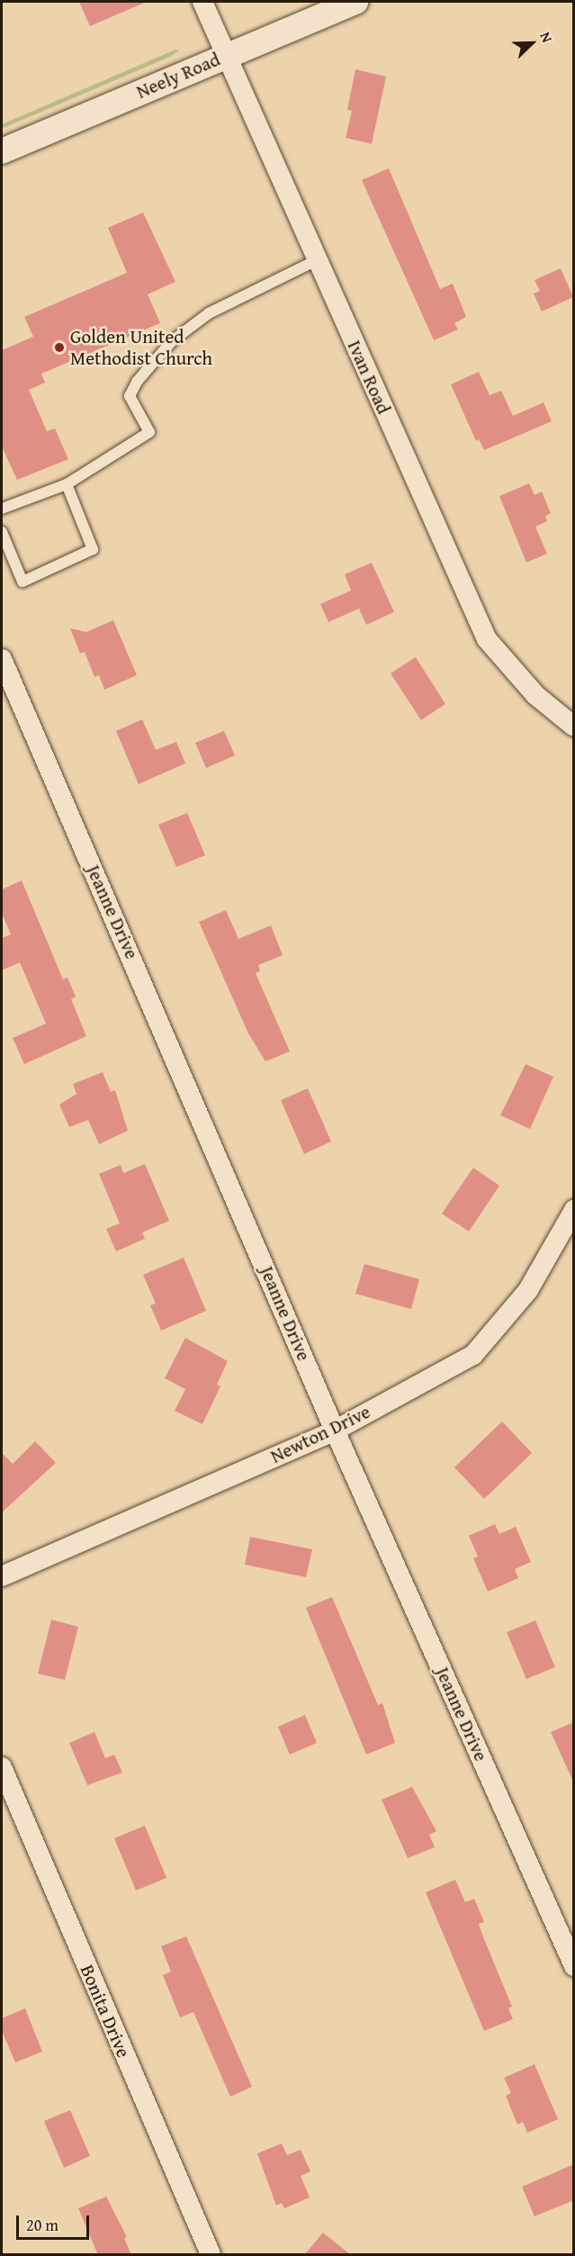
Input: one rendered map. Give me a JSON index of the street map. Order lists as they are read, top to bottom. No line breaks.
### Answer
{"streets":{"street":["Neely Road","Ivan Road","Jeanne Drive","Newton Drive","Bonita Drive"]},"crossings":[["Neely Road","Ivan Road"],["Jeanne Drive","Newton Drive"]],"places":["Golden United Methodist Church"],"scale_bar":"20 m","north":"top right"}
